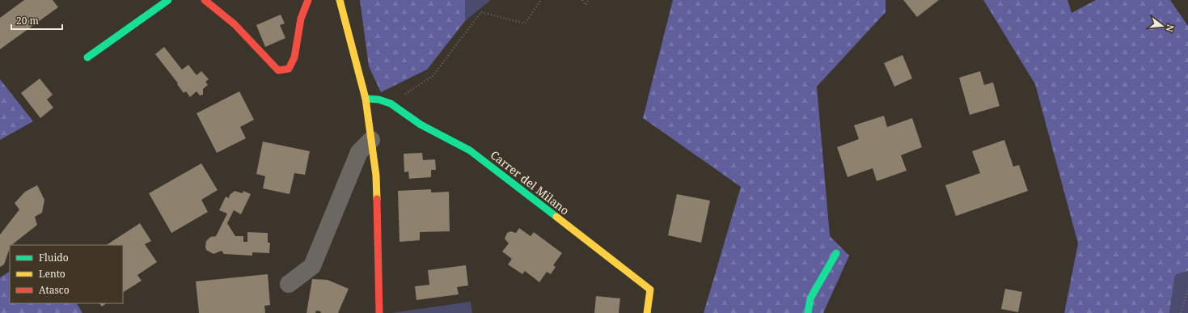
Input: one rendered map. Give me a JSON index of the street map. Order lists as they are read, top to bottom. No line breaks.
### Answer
{"streets":{"street":["Carrer del Milano"]},"legend":["Fluido","Lento","Atasco"],"scale_bar":"20 m","north":"right"}
